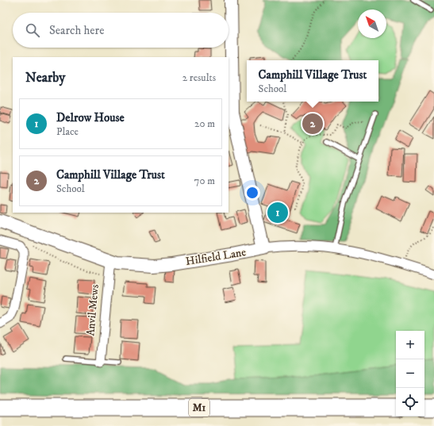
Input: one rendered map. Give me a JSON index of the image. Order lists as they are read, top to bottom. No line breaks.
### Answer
{"streets":{"highway":["M1"],"street":["Hilfield Lane","Anvil Mews"]},"crossings":[["Hilfield Lane","Anvil Mews"]],"north":"top left","page":{"search":"Search here","heading":["Nearby","2 results"],"popup":["Camphill Village Trust","School"],"list":[{"mark":"1","name":"Delrow House","note":"Place","value":"20 m"},{"mark":"2","name":"Camphill Village Trust","note":"School","value":"70 m"}],"pins":["2","1"],"map_buttons":["+","−"]}}
